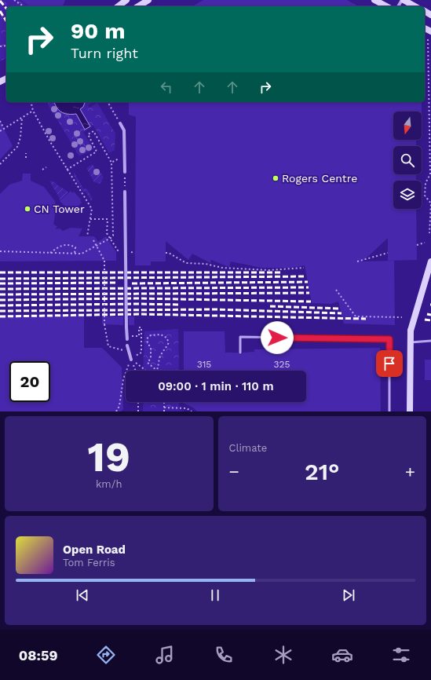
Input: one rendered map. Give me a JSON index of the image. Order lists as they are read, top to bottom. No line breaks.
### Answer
{"places":["Rogers Centre","CN Tower"],"house_numbers":["315","325"],"north":"bottom","page":{"turn":["90 m","Turn right"],"limit":"20","trip":"09:00 · 1 min · 110 m","tile":[["19","km/h"],"Climate"],"heat":["−","21°","+"],"song":["Open Road","Tom Ferris"],"tabs":"08:59"}}
